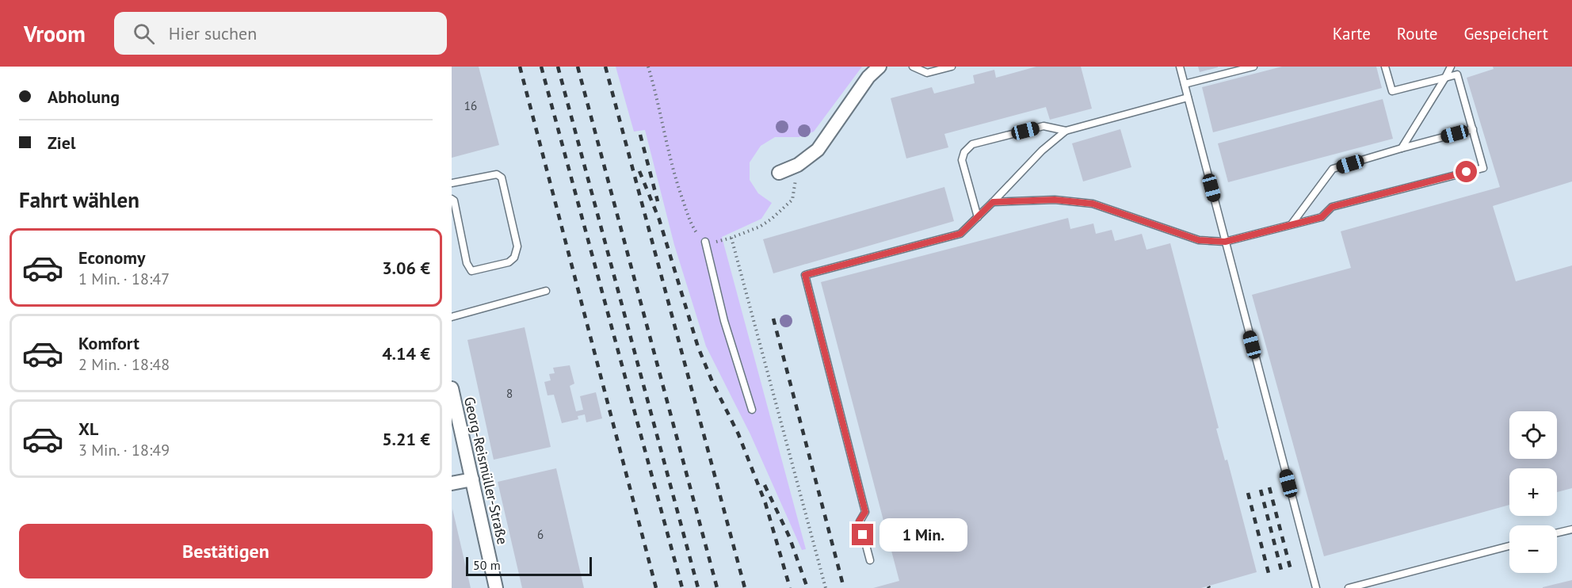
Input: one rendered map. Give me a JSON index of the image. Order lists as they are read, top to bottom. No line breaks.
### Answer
{"streets":{"street":["Georg-Reismüller-Straße"]},"house_numbers":["16","8","6"],"scale_bar":"50 m","page":{"header":"Vroom","search":"Hier suchen","nav":["Karte","Route","Gespeichert"],"banner":["Abholung","Ziel"],"heading":"Fahrt wählen","list":[{"name":"Economy","note":"1 Min. · 18:47","value":"3.06 €"},{"name":"Komfort","note":"2 Min. · 18:48","value":"4.14 €"},{"name":"XL","note":"3 Min. · 18:49","value":"5.21 €"}],"map_buttons":["+","−"],"buttons":"Bestätigen","bubble":"1 Min.","scale":"50 m"}}
